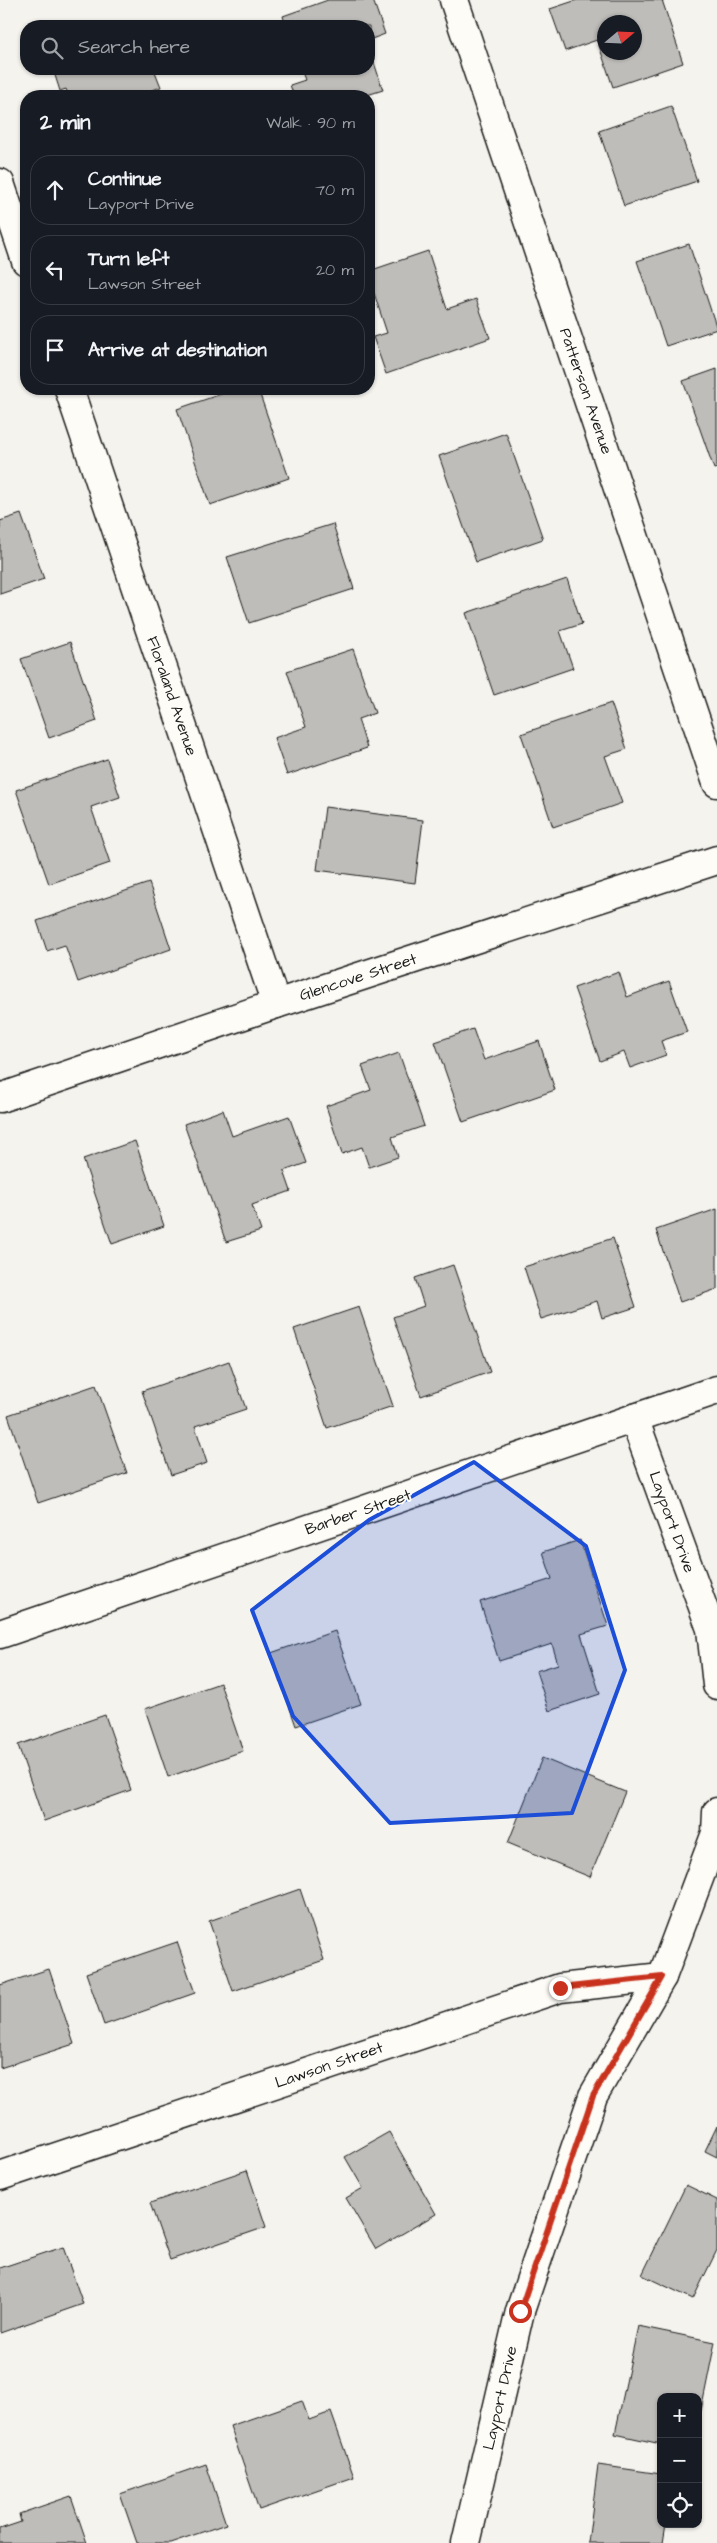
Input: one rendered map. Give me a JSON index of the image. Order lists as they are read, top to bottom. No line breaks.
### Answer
{"streets":{"street":["Patterson Avenue","Floraland Avenue","Glencove Street","Barber Street","Layport Drive","Lawson Street"]},"crossings":[["Floraland Avenue","Glencove Street"],["Barber Street","Layport Drive"],["Layport Drive","Lawson Street"]],"north":"right","page":{"search":"Search here","heading":["2 min","Walk · 90 m"],"list":[["Continue","Layport Drive","70 m"],["Turn left","Lawson Street","20 m"],"Arrive at destination"],"map_buttons":["+","−"]}}
